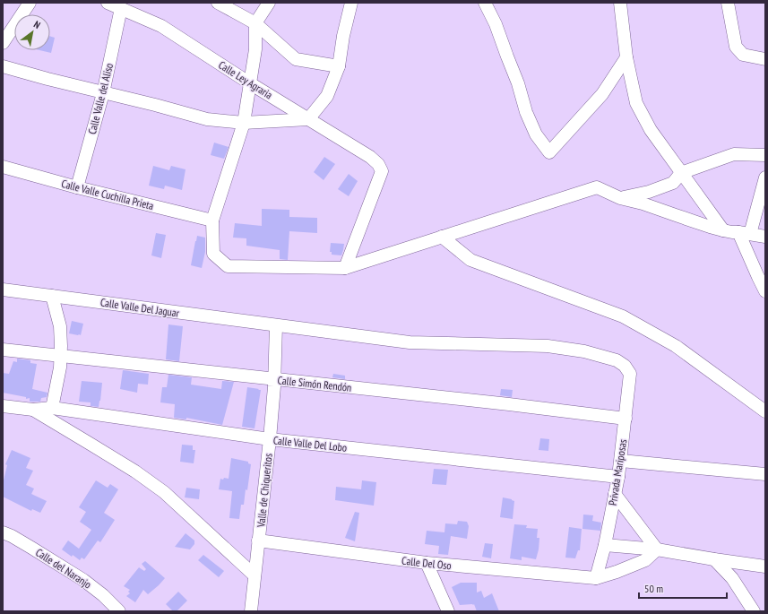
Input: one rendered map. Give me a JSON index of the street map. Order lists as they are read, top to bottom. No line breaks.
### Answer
{"streets":{"street":["Calle Ley Agraria","Calle Valle del Aliso","Calle Valle Cuchilla Prieta","Calle Valle Del Jaguar","Calle Simón Rendón","Calle Valle Del Lobo","Privada Mariposas","Valle de Chiqueritos","Calle Del Oso","Calle del Naranjo"]},"crossings":[["Calle Ley Agraria","Calle Valle del Aliso"],["Calle Valle del Aliso","Calle Valle Cuchilla Prieta"],["Calle Valle Del Jaguar","Privada Mariposas"],["Calle Valle Del Jaguar","Valle de Chiqueritos"],["Calle Simón Rendón","Privada Mariposas"],["Calle Simón Rendón","Valle de Chiqueritos"],["Calle Valle Del Lobo","Privada Mariposas"],["Calle Valle Del Lobo","Valle de Chiqueritos"],["Privada Mariposas","Valle de Chiqueritos"],["Privada Mariposas","Calle Del Oso"],["Valle de Chiqueritos","Calle Del Oso"]],"scale_bar":"50 m","north":"top right"}
